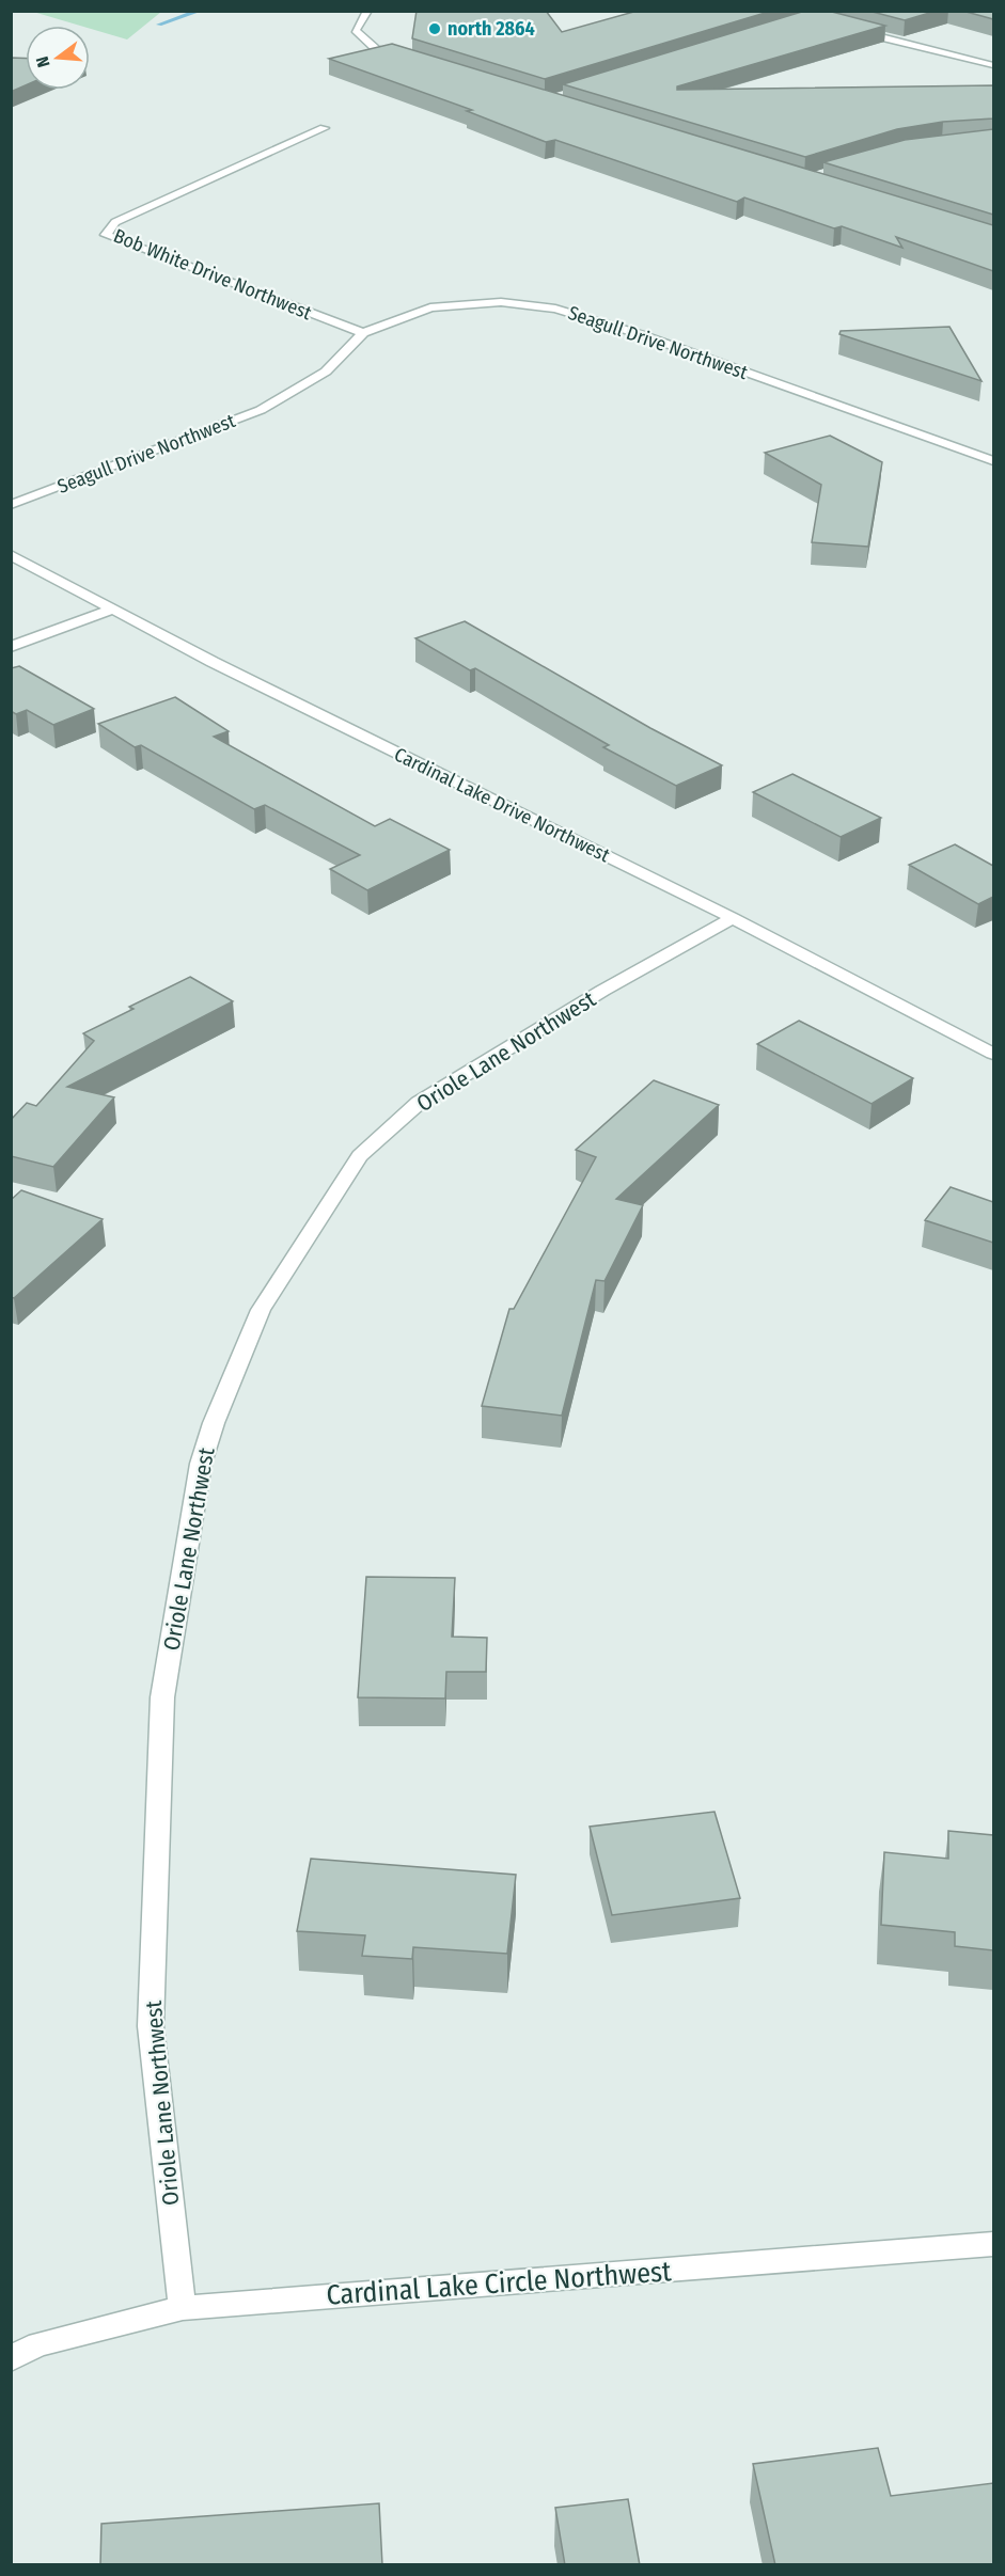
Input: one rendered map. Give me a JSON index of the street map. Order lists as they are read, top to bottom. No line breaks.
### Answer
{"streets":{"street":["Bob White Drive Northwest","Seagull Drive Northwest","Cardinal Lake Drive Northwest","Oriole Lane Northwest","Cardinal Lake Circle Northwest"]},"crossings":[["Bob White Drive Northwest","Seagull Drive Northwest"],["Cardinal Lake Drive Northwest","Oriole Lane Northwest"],["Oriole Lane Northwest","Cardinal Lake Circle Northwest"]],"places":["north 2864"],"north":"left"}
